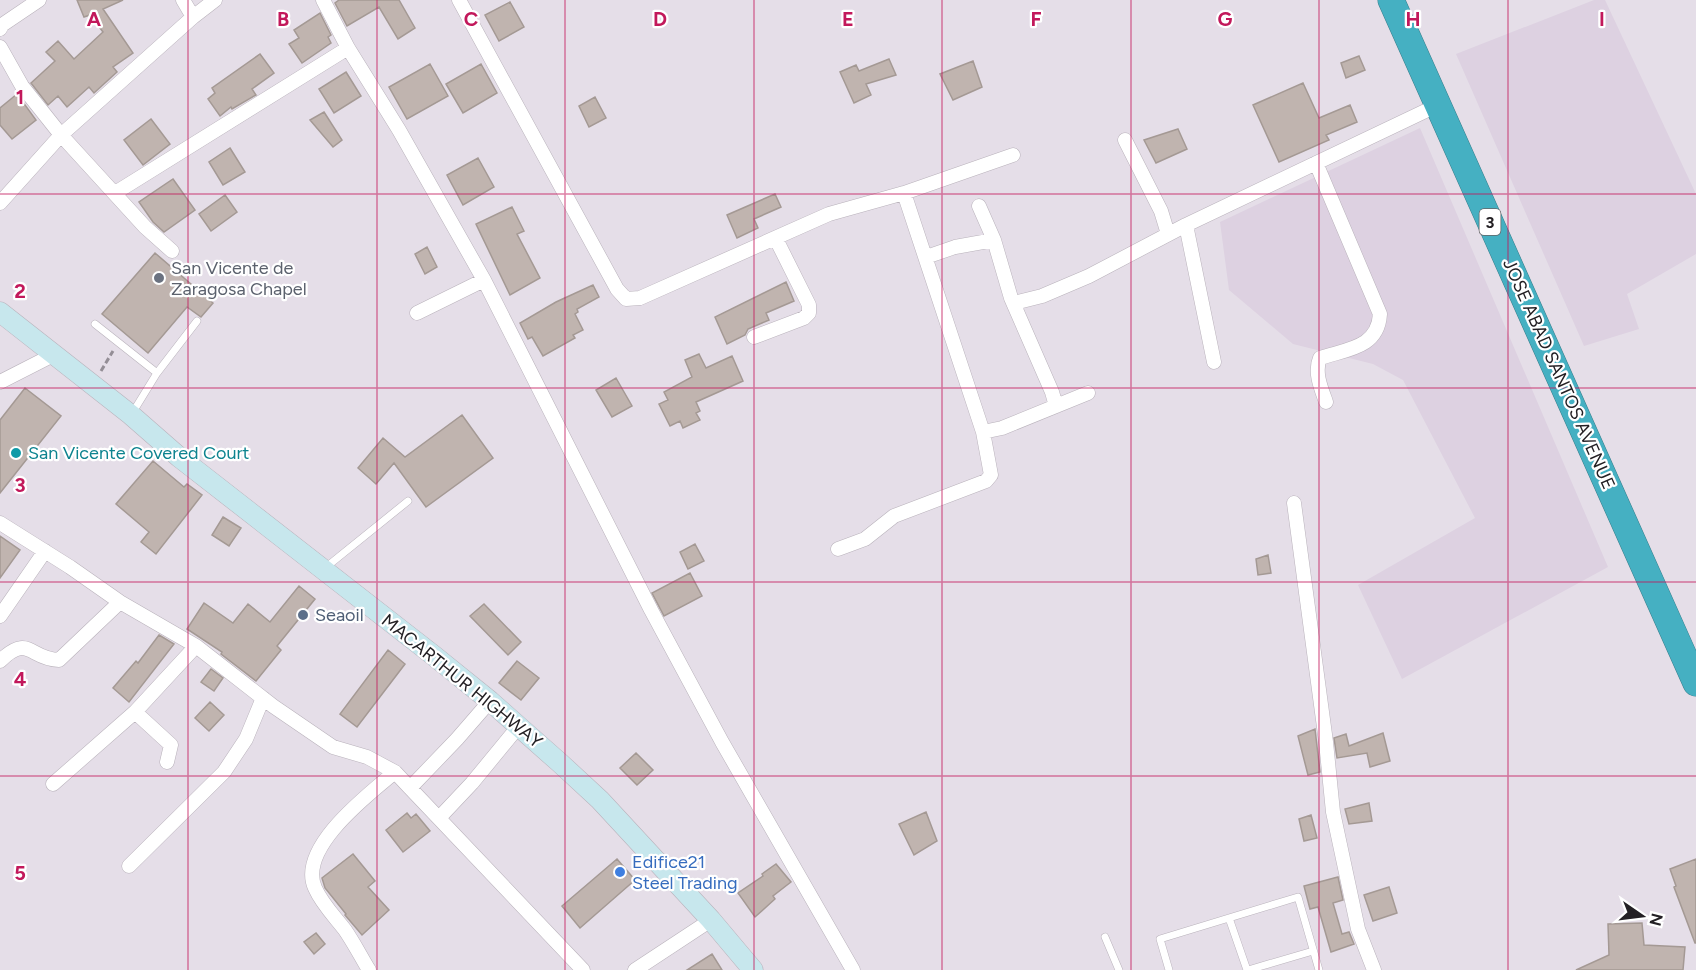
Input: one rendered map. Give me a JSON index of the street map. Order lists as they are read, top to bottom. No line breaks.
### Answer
{"streets":{"highway":["3","JOSE ABAD SANTOS AVENUE"],"main road":["MACARTHUR HIGHWAY"]},"places":["San Vicente de Zaragosa Chapel","San Vicente Covered Court","Seaoil","Edifice21 Steel Trading"],"north":"right","grid":{"columns":["A","B","C","D","E","F","G","H","I"],"rows":["1","2","3","4","5"]}}
